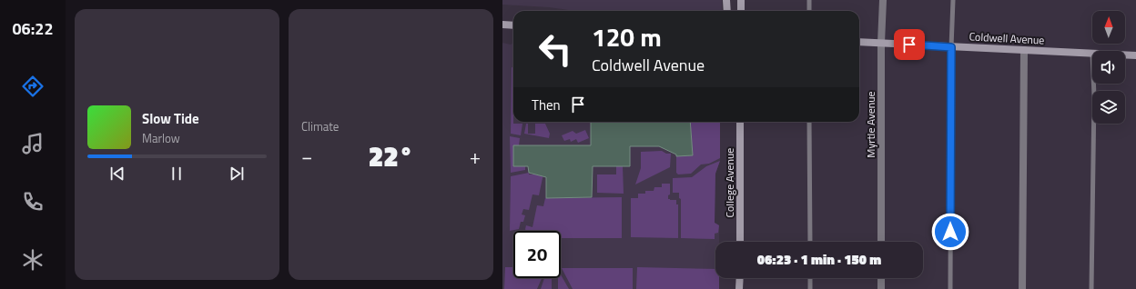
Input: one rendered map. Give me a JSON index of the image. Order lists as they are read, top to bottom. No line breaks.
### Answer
{"streets":{"street":["Coldwell Avenue","Myrtle Avenue","College Avenue"]},"crossings":[["Coldwell Avenue","Myrtle Avenue"]],"north":"top","page":{"tabs":"06:22","tile":"Climate","turn":["120 m","Coldwell Avenue"],"then":"Then","song":["Slow Tide","Marlow"],"heat":["−","22°","+"],"limit":"20","trip":"06:23 · 1 min · 150 m"}}
